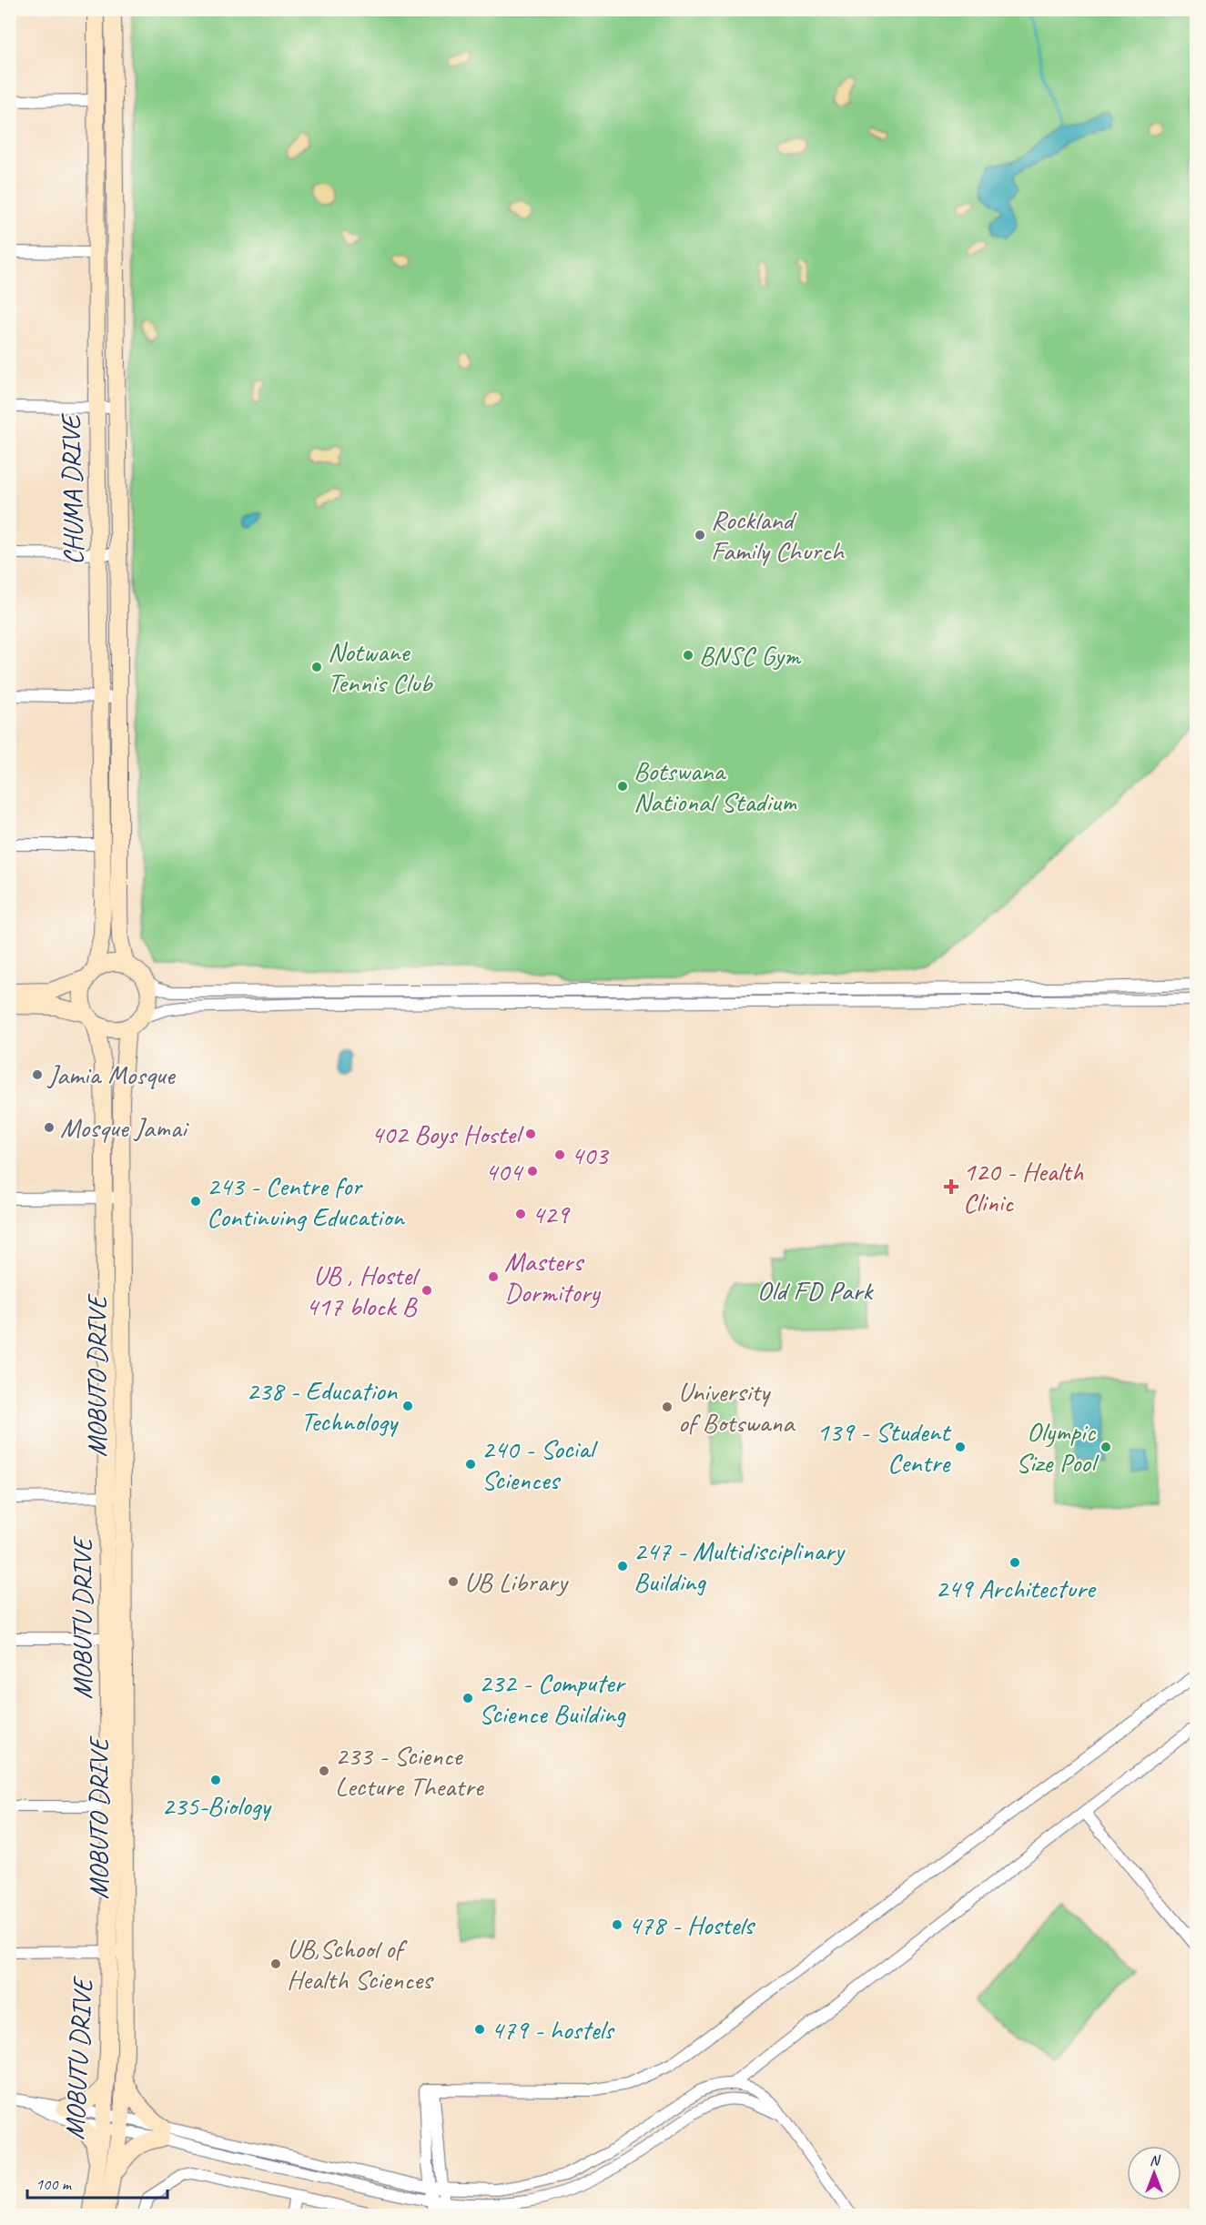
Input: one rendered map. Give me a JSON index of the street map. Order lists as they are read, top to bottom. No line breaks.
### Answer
{"streets":{"main road":["CHUMA DRIVE","MOBUTO DRIVE","MOBUTU DRIVE"]},"crossings":[["CHUMA DRIVE","MOBUTO DRIVE"],["CHUMA DRIVE","MOBUTU DRIVE"],["MOBUTO DRIVE","MOBUTU DRIVE"]],"parks":["Old FD Park"],"places":{"other":["Rockland Family Church","BNSC Gym","Notwane Tennis Club","Botswana National Stadium","Jamia Mosque","Mosque Jamai","402 Boys Hostel","403","404","243 - Centre for Continuing Education","429","Masters Dormitory","UB , Hostel 417 block B","238 - Education Technology","University of Botswana","139 - Student Centre","Olympic Size Pool","240 - Social Sciences","249 Architecture","247 - Multidisciplinary Building","UB Library","232 - Computer Science Building","233 - Science Lecture Theatre","235-Biology","478 - Hostels","UB,School of Health Sciences","479 - hostels"],"health":["120 - Health Clinic"]},"scale_bar":"100 m","north":"top"}
